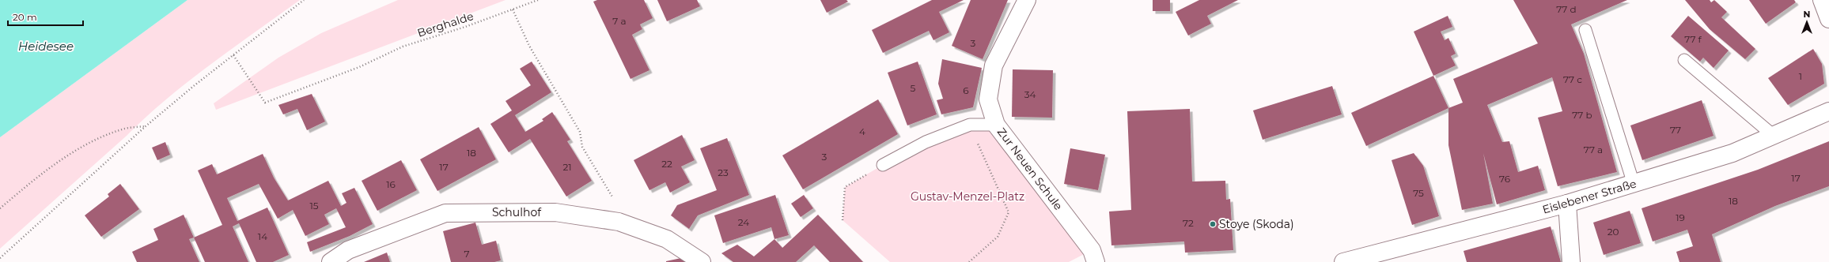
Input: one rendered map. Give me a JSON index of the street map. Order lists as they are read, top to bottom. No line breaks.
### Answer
{"streets":{"street":["Zur Neuen Schule","Eislebener Straße","Schulhof"],"path":["Berghalde"]},"water":["Heidesee"],"parks":["Gustav-Menzel-Platz"],"places":["Stoye (Skoda)"],"house_numbers":["77 d","7 a","77 f","3","1","77 c","5","6","34","77 b","77","4","77 a","18","3","22","17","21","23","17","76","16","75","18","15","19","24","72","20","14","7"],"scale_bar":"20 m","north":"top"}
